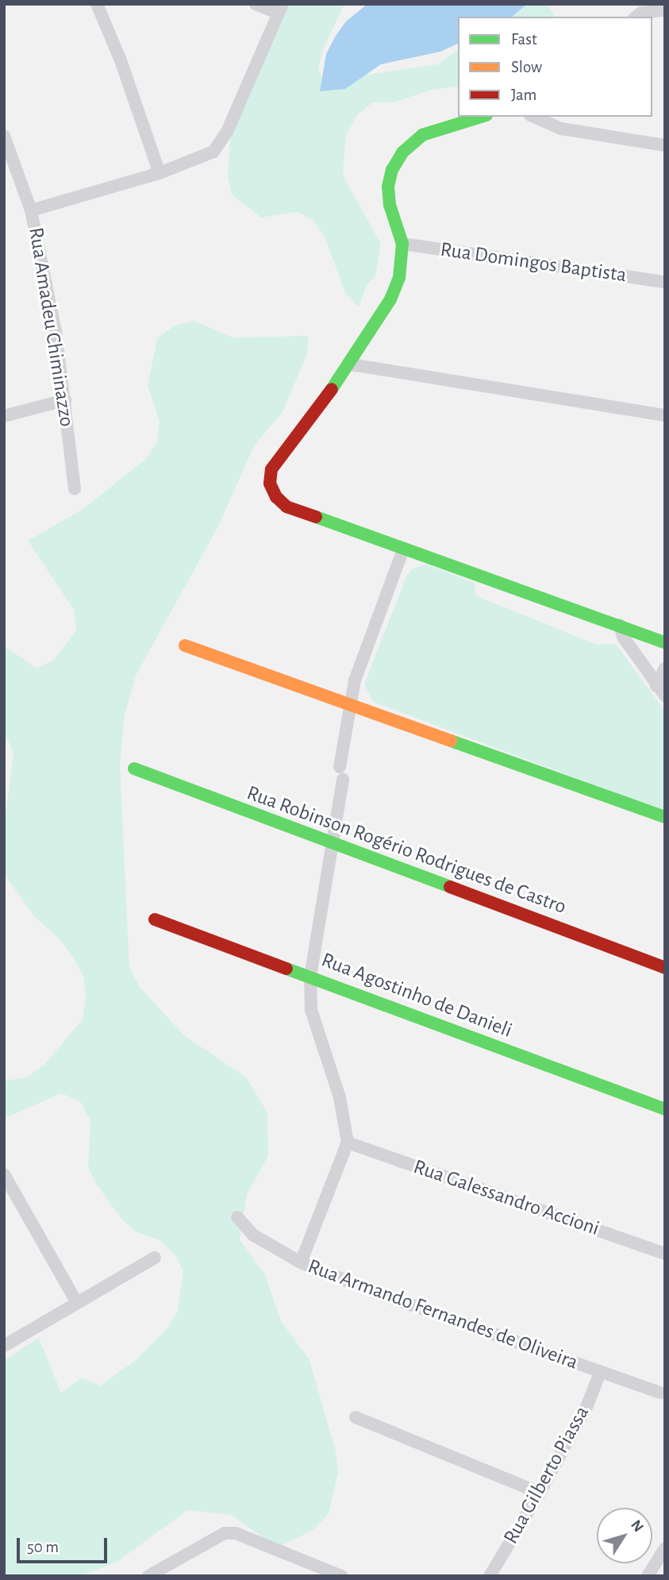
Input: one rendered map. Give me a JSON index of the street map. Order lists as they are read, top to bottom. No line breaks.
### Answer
{"streets":{"street":["Rua Domingos Baptista","Rua Amadeu Chiminazzo","Rua Robinson Rogério Rodrigues de Castro","Rua Agostinho de Danieli","Rua Galessandro Accioni","Rua Armando Fernandes de Oliveira","Rua Gilberto Piassa"]},"crossings":[["Rua Armando Fernandes de Oliveira","Rua Gilberto Piassa"]],"legend":["Fast","Slow","Jam"],"scale_bar":"50 m","north":"top right"}
